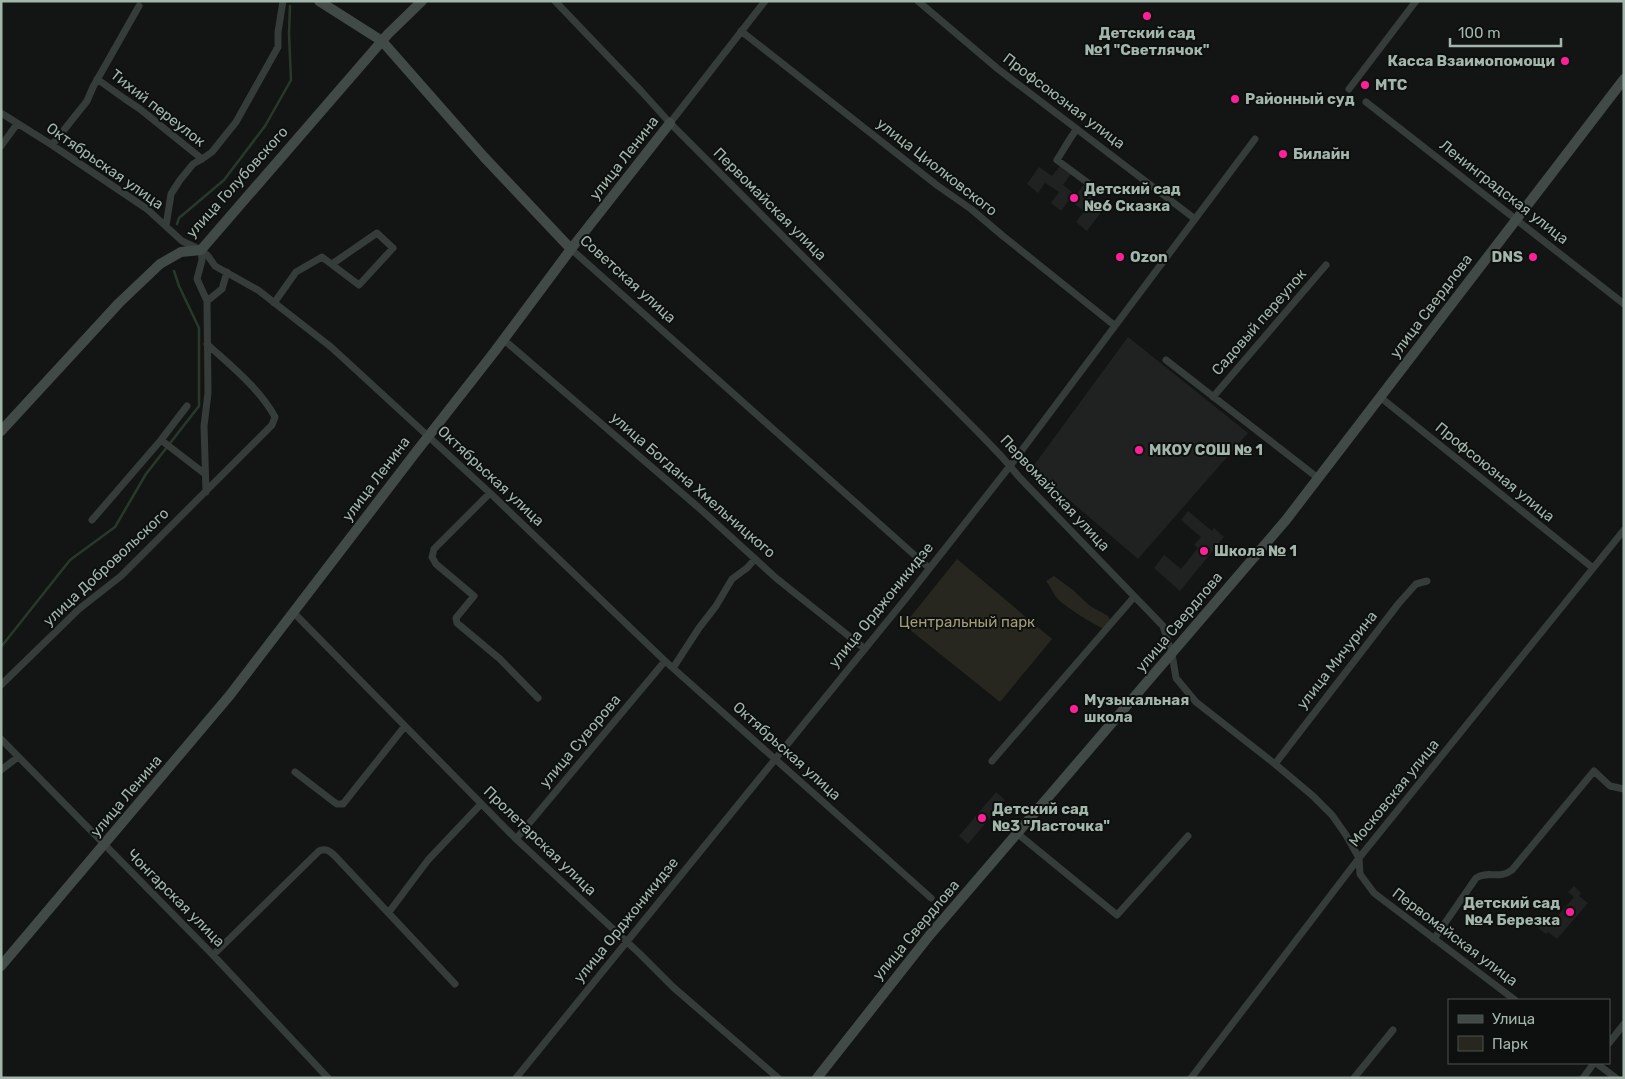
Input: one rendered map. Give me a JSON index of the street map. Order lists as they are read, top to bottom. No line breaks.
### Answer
{"streets":{"street":["Профсоюзная улица","Тихий переулок","улица Ленина","Октябрьская улица","улица Циолковского","улица Голубовского","Ленинградская улица","Первомайская улица","Советская улица","улица Свердлова","Садовый переулок","улица Богдана Хмельницкого","улица Добровольского","улица Орджоникидзе","улица Мичурина","улица Суворова","Московская улица","Пролетарская улица","Чонгарская улица"]},"crossings":[["Профсоюзная улица","улица Свердлова"],["Профсоюзная улица","улица Орджоникидзе"],["Профсоюзная улица","Московская улица"],["Тихий переулок","Октябрьская улица"],["улица Ленина","Октябрьская улица"],["улица Ленина","улица Циолковского"],["улица Ленина","Первомайская улица"],["улица Ленина","Советская улица"],["улица Ленина","улица Богдана Хмельницкого"],["улица Ленина","Пролетарская улица"],["улица Ленина","Чонгарская улица"],["Октябрьская улица","улица Голубовского"],["Октябрьская улица","улица Орджоникидзе"],["Октябрьская улица","улица Суворова"],["улица Циолковского","улица Орджоникидзе"],["улица Голубовского","Советская улица"],["Ленинградская улица","улица Свердлова"],["Первомайская улица","улица Свердлова"],["Первомайская улица","улица Орджоникидзе"],["Первомайская улица","улица Мичурина"],["Первомайская улица","Московская улица"],["Советская улица","улица Орджоникидзе"],["улица Богдана Хмельницкого","улица Орджоникидзе"],["улица Орджоникидзе","Пролетарская улица"],["улица Суворова","Пролетарская улица"]],"parks":["Центральный парк"],"places":["Детский сад №1 \"Светлячок\"","Касса Взаимопомощи","МТС","Районный суд","Билайн","Детский сад №6 Сказка","Ozon","DNS","МКОУ СОШ № 1","Школа № 1","Музыкальная школа","Детский сад №3 \"Ласточка\"","Детский сад №4 Березка"],"legend":["Улица","Парк"],"scale_bar":"100 m"}
